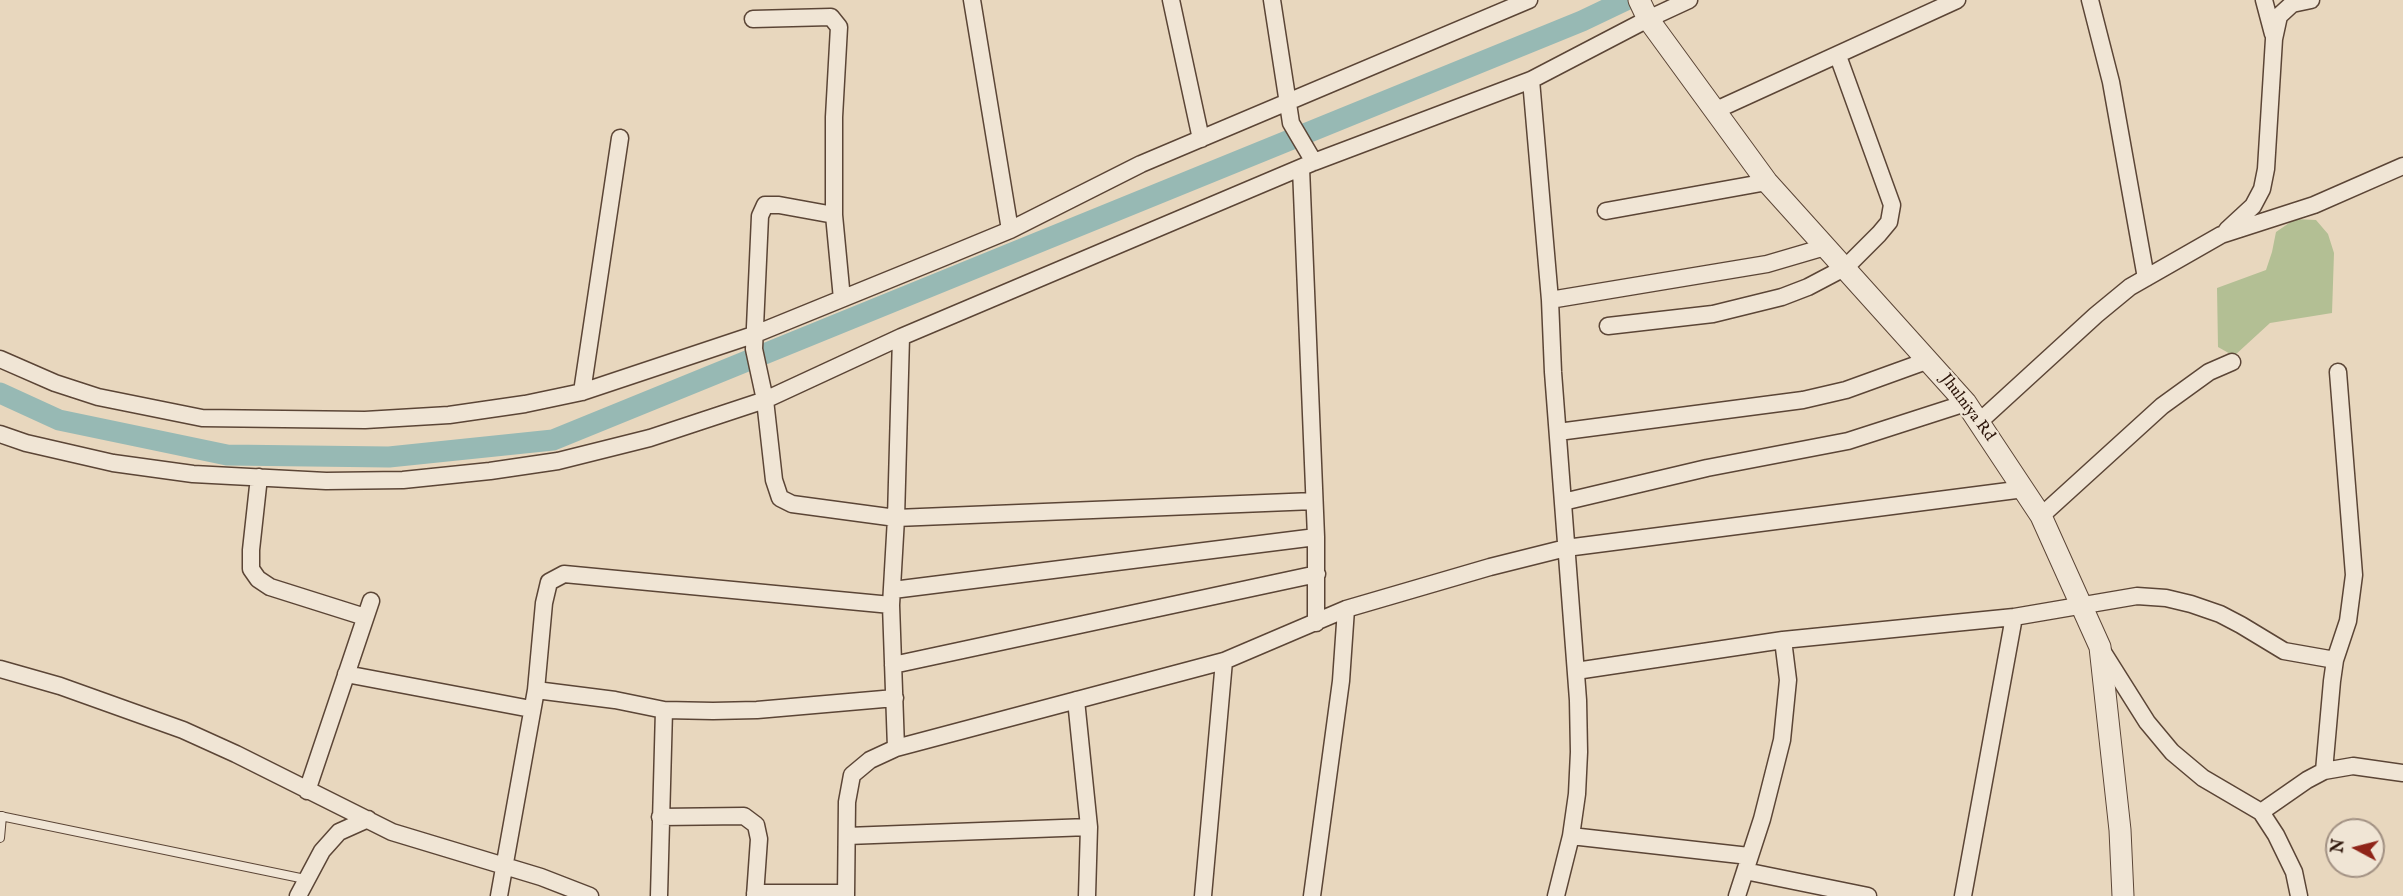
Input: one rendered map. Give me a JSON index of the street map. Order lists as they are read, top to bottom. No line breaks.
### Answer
{"streets":{"street":["Jhulniya Rd"]},"north":"left"}
